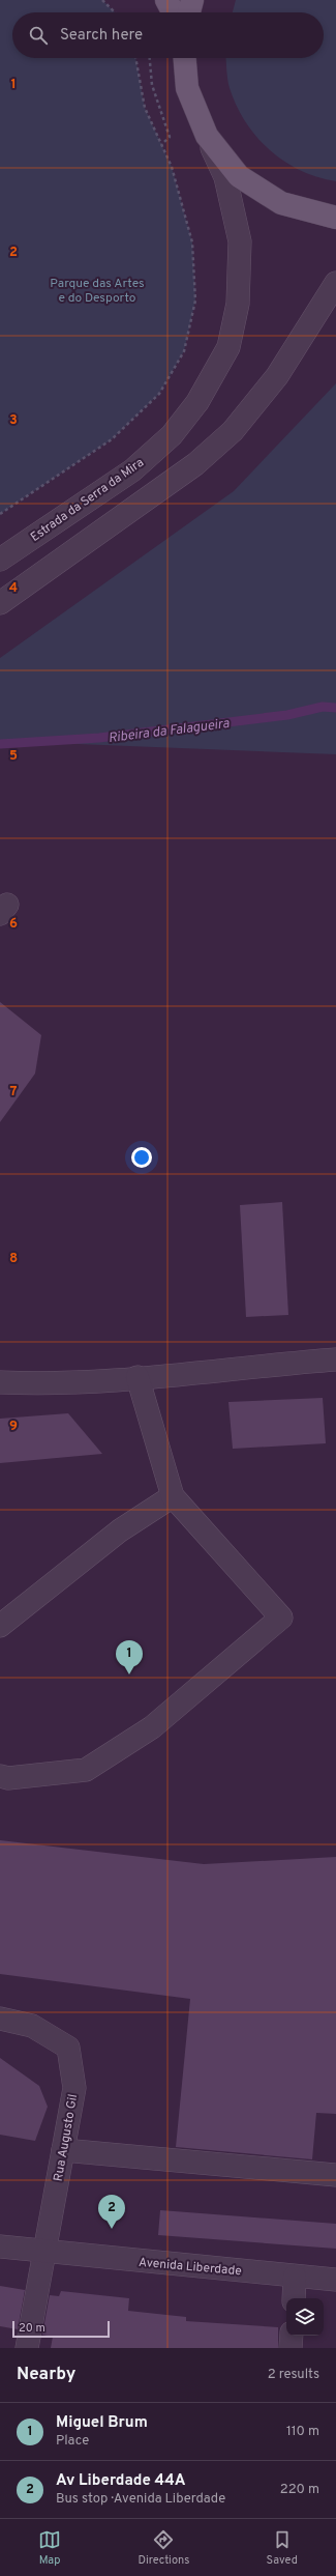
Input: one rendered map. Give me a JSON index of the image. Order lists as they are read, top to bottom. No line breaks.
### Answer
{"streets":{"street":["Estrada da Serra da Mira","Rua Augusto Gil","Avenida Liberdade"]},"crossings":[["Rua Augusto Gil","Avenida Liberdade"]],"water":["Ribeira da Falagueira"],"parks":["Parque das Artes e do Desporto"],"scale_bar":"20 m","page":{"search":"Search here","pins":["1","2"],"scale":"20 m","heading":["Nearby","2 results"],"list":[{"mark":"1","name":"Miguel Brum","note":"Place","value":"110 m"},{"mark":"2","name":"Av Liberdade 44A","note":"Bus stop · Avenida Liberdade","value":"220 m"}],"nav":["Map","Directions","Saved"]},"grid":{"rows":["1","2","3","4","5","6","7","8","9"]}}
